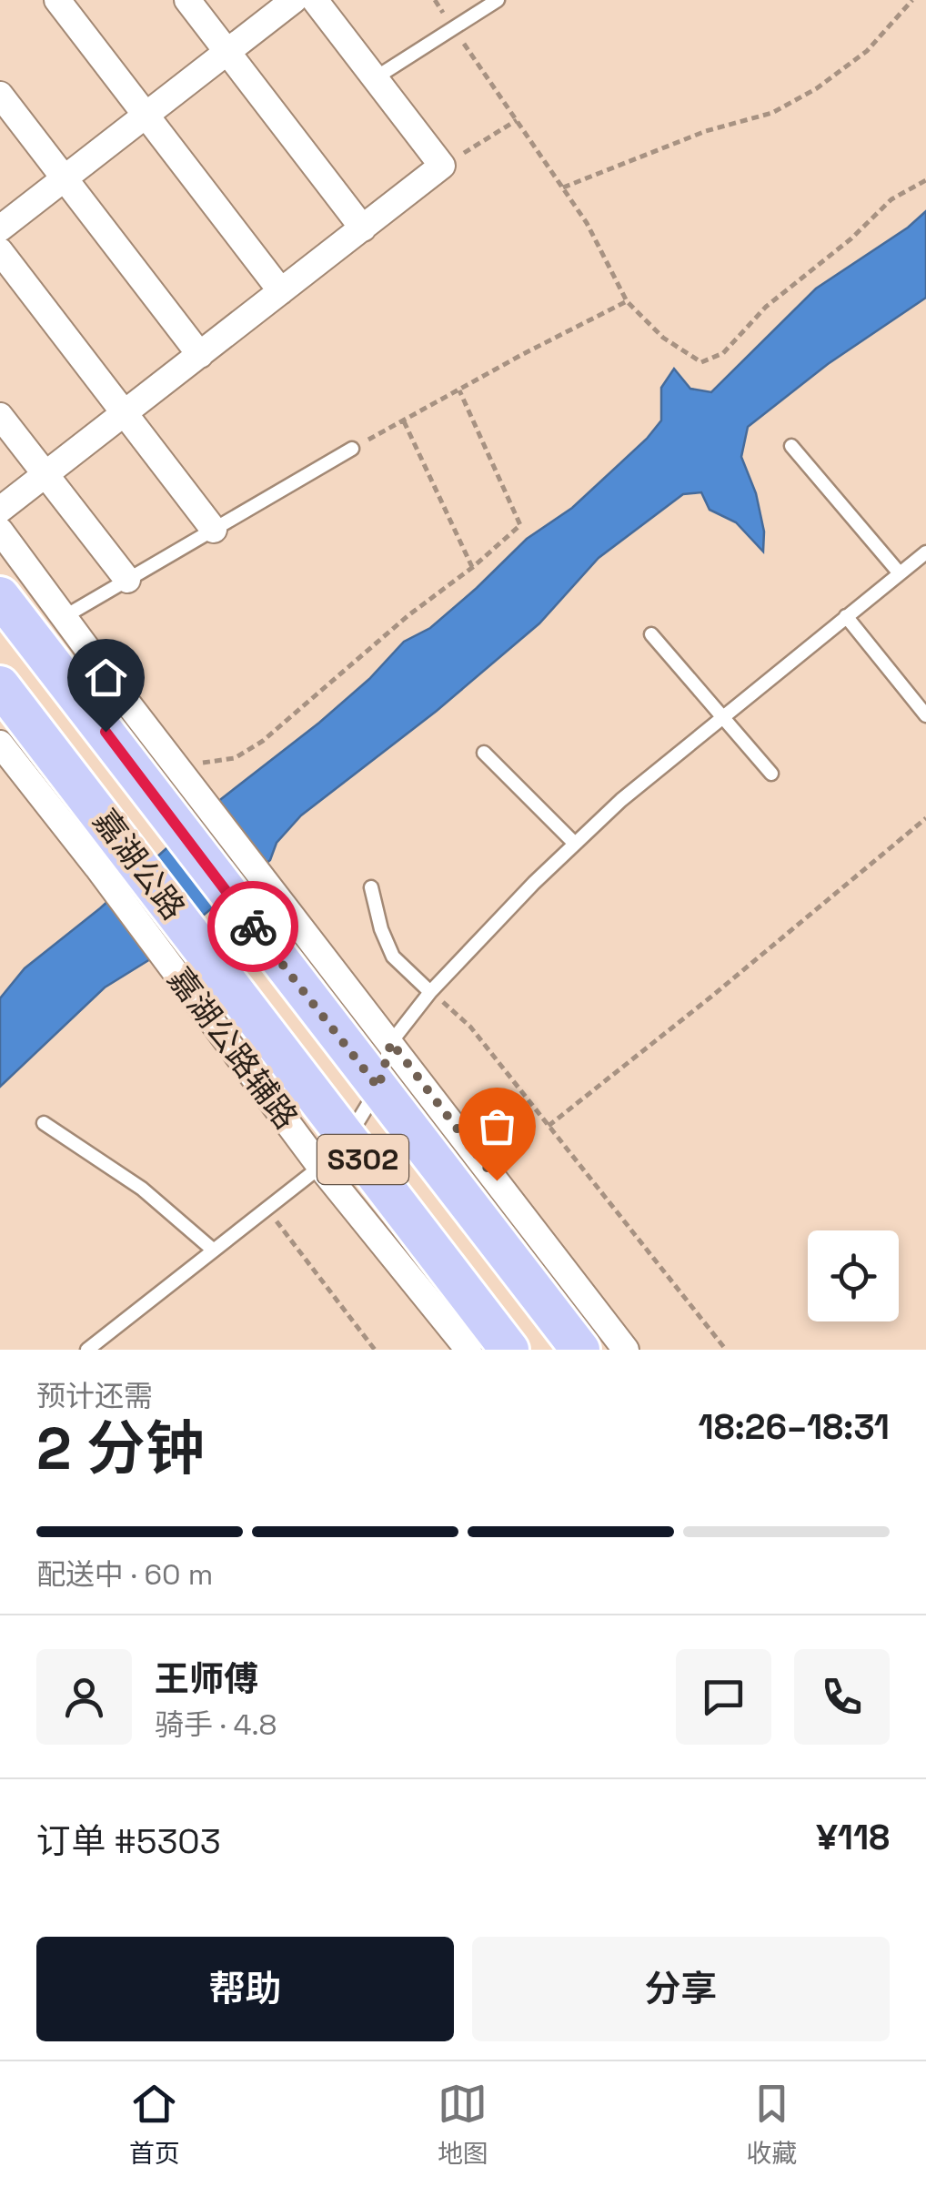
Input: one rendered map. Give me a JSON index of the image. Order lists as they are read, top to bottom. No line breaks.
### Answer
{"streets":{"main road":["嘉湖公路","S302"],"street":["嘉湖公路辅路"]},"crossings":[["嘉湖公路","嘉湖公路辅路"]],"page":{"heading":["2 分钟","预计还需","18:26–18:31"],"panel":["王师傅","骑手 · 4.8","订单 #5303","¥118"],"bar":"配送中 · 60 m","buttons":["帮助","分享"],"tabs":["首页","地图","收藏"]}}
